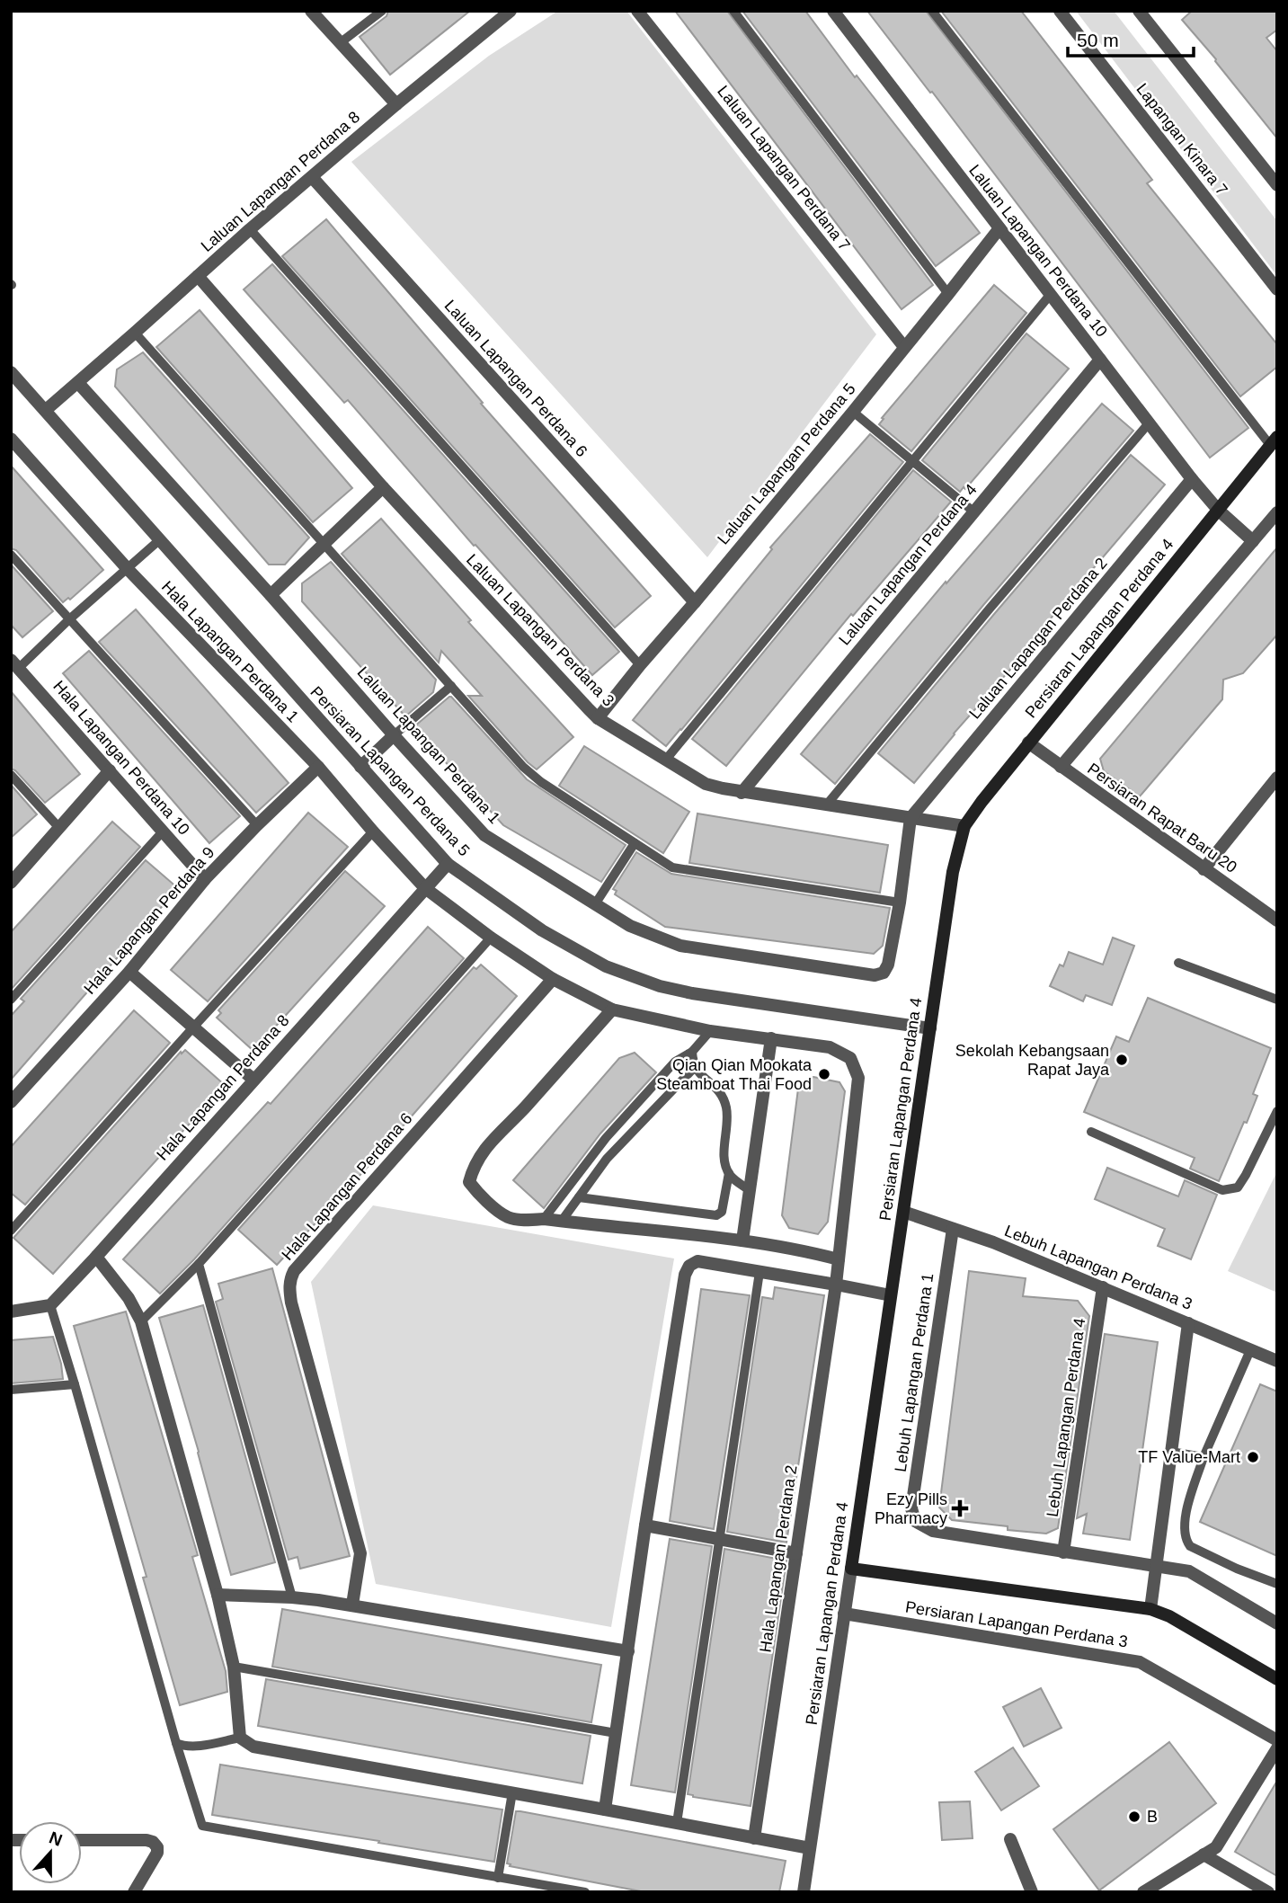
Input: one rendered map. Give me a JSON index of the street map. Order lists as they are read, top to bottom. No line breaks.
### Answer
{"streets":{"street":["Lapangan Kinara 7","Laluan Lapangan Perdana 7","Laluan Lapangan Perdana 8","Laluan Lapangan Perdana 10","Laluan Lapangan Perdana 6","Laluan Lapangan Perdana 5","Laluan Lapangan Perdana 4","Persiaran Lapangan Perdana 4","Laluan Lapangan Perdana 3","Laluan Lapangan Perdana 2","Hala Lapangan Perdana 1","Laluan Lapangan Perdana 1","Hala Lapangan Perdana 10","Persiaran Lapangan Perdana 5","Persiaran Rapat Baru 20","Hala Lapangan Perdana 9","Hala Lapangan Perdana 8","Hala Lapangan Perdana 6","Lebuh Lapangan Perdana 3","Lebuh Lapangan Perdana 1","Lebuh Lapangan Perdana 4","Hala Lapangan Perdana 2","Persiaran Lapangan Perdana 3"]},"crossings":[["Laluan Lapangan Perdana 7","Laluan Lapangan Perdana 5"],["Laluan Lapangan Perdana 8","Laluan Lapangan Perdana 6"],["Laluan Lapangan Perdana 8","Laluan Lapangan Perdana 3"],["Laluan Lapangan Perdana 8","Laluan Lapangan Perdana 1"],["Laluan Lapangan Perdana 8","Persiaran Lapangan Perdana 5"],["Laluan Lapangan Perdana 10","Laluan Lapangan Perdana 5"],["Laluan Lapangan Perdana 10","Laluan Lapangan Perdana 4"],["Laluan Lapangan Perdana 10","Persiaran Lapangan Perdana 4"],["Laluan Lapangan Perdana 10","Laluan Lapangan Perdana 2"],["Laluan Lapangan Perdana 6","Laluan Lapangan Perdana 5"],["Laluan Lapangan Perdana 5","Laluan Lapangan Perdana 3"],["Laluan Lapangan Perdana 4","Laluan Lapangan Perdana 3"],["Persiaran Lapangan Perdana 4","Laluan Lapangan Perdana 3"],["Persiaran Lapangan Perdana 4","Persiaran Lapangan Perdana 5"],["Persiaran Lapangan Perdana 4","Persiaran Rapat Baru 20"],["Persiaran Lapangan Perdana 4","Lebuh Lapangan Perdana 3"],["Persiaran Lapangan Perdana 4","Persiaran Lapangan Perdana 3"],["Laluan Lapangan Perdana 3","Laluan Lapangan Perdana 2"],["Laluan Lapangan Perdana 3","Laluan Lapangan Perdana 1"],["Laluan Lapangan Perdana 2","Laluan Lapangan Perdana 1"],["Hala Lapangan Perdana 1","Hala Lapangan Perdana 9"],["Hala Lapangan Perdana 1","Hala Lapangan Perdana 8"],["Hala Lapangan Perdana 1","Hala Lapangan Perdana 6"],["Hala Lapangan Perdana 1","Hala Lapangan Perdana 2"],["Hala Lapangan Perdana 10","Hala Lapangan Perdana 9"],["Persiaran Lapangan Perdana 5","Hala Lapangan Perdana 8"],["Lebuh Lapangan Perdana 3","Lebuh Lapangan Perdana 1"],["Lebuh Lapangan Perdana 3","Lebuh Lapangan Perdana 4"],["Lebuh Lapangan Perdana 1","Lebuh Lapangan Perdana 4"]],"places":{"other":["Sekolah Kebangsaan Rapat Jaya","Qian Qian Mookata Steamboat Thai Food","TF Value-Mart","B"],"health":["Ezy Pills Pharmacy"]},"scale_bar":"50 m","north":"top"}
